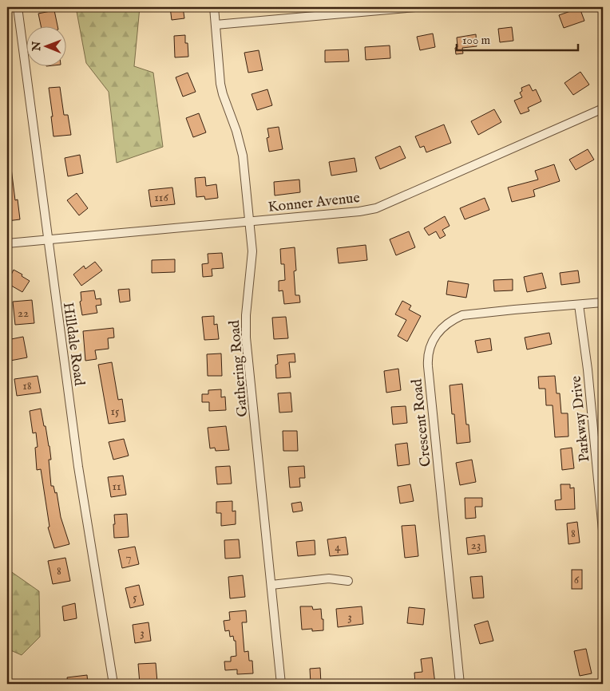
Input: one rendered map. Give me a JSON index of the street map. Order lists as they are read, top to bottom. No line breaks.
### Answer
{"streets":{"street":["Konner Avenue","Hilldale Road","Gathering Road","Parkway Drive","Crescent Road"]},"crossings":[["Konner Avenue","Hilldale Road"],["Konner Avenue","Gathering Road"],["Parkway Drive","Crescent Road"]],"house_numbers":["116","22","18","15","11","8","23","4","7","8","6","5","3","3"],"scale_bar":"100 m","north":"left"}
